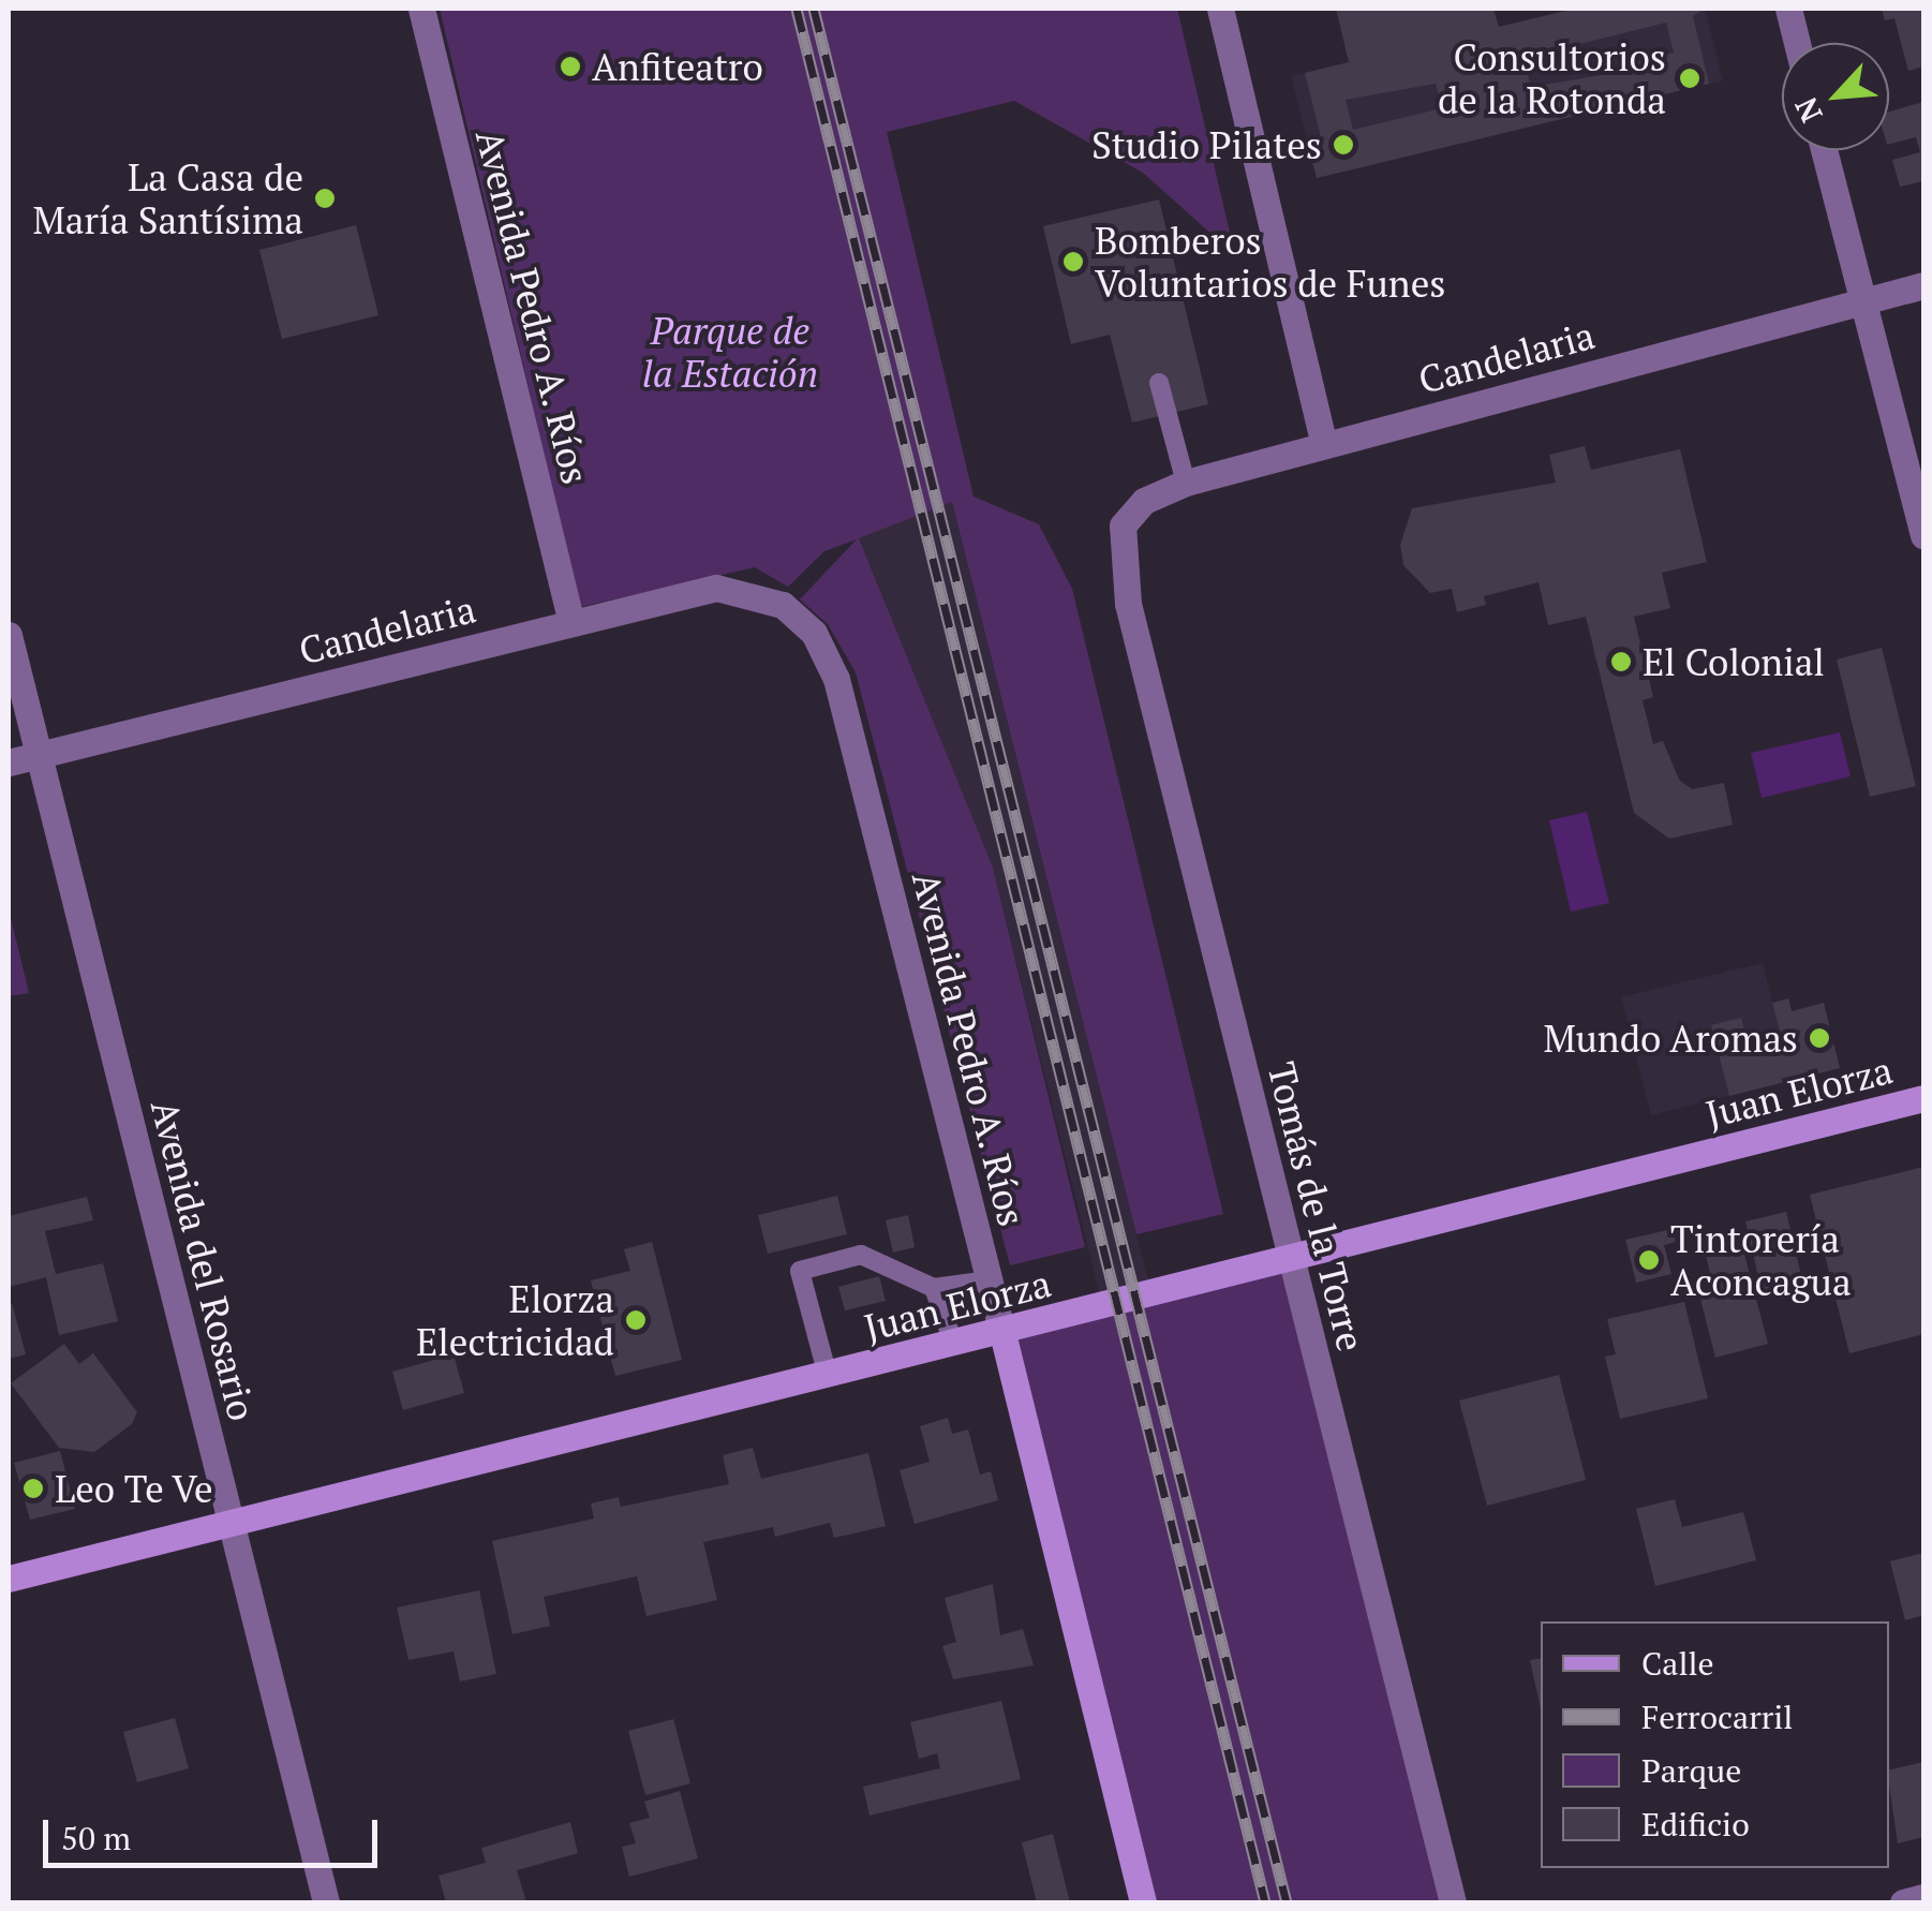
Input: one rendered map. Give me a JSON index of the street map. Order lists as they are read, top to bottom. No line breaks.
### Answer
{"streets":{"main road":["Avenida Pedro A. Ríos","Juan Elorza"],"street":["Candelaria","Tomás de la Torre","Avenida del Rosario"]},"crossings":[["Avenida Pedro A. Ríos","Candelaria"],["Avenida Pedro A. Ríos","Juan Elorza"],["Candelaria","Tomás de la Torre"],["Candelaria","Avenida del Rosario"],["Juan Elorza","Tomás de la Torre"],["Juan Elorza","Avenida del Rosario"]],"parks":["Parque de la Estación"],"places":["Anfiteatro","Consultorios de la Rotonda","Studio Pilates","La Casa de María Santísima","Bomberos Voluntarios de Funes","El Colonial","Mundo Aromas","Tintorería Aconcagua","Elorza Electricidad","Leo Te Ve"],"legend":["Calle","Ferrocarril","Parque","Edificio"],"scale_bar":"50 m","north":"bottom left"}
